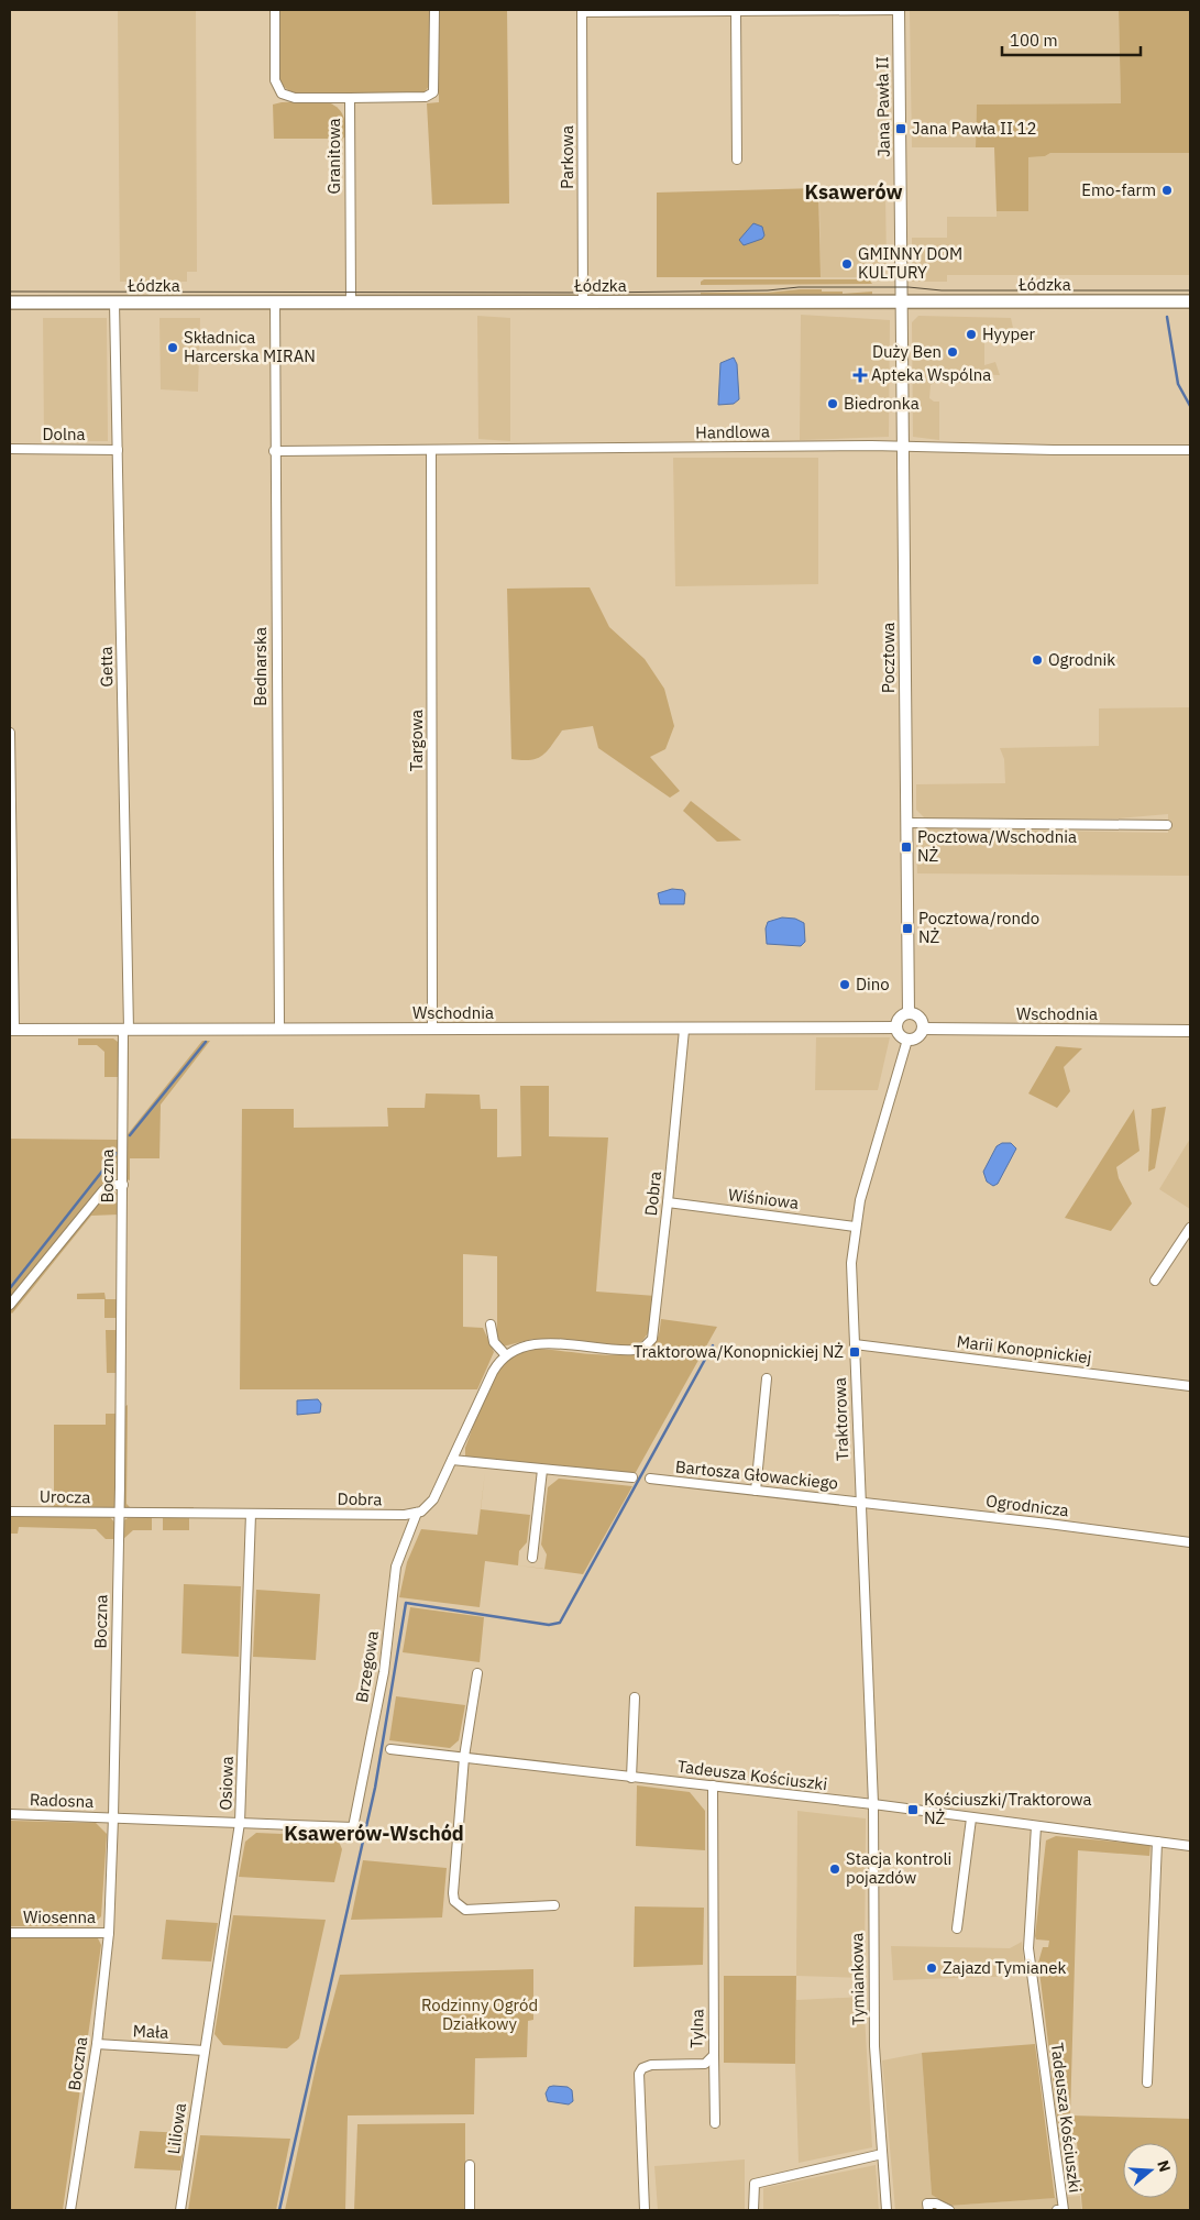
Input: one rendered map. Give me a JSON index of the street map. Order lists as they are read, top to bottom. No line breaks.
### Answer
{"streets":{"main road":["Łódzka"],"street":["Jana Pawła II","Granitowa","Parkowa","Handlowa","Dolna","Pocztowa","Getta","Bednarska","Targowa","Wschodnia","Boczna","Dobra","Wiśniowa","Marii Konopnickiej","Traktorowa","Bartosza Głowackiego","Urocza","Ogrodnicza","Brzegowa","Tadeusza Kościuszki","Osiowa","Radosna","Wiosenna","Tymiankowa","Tylna","Mała","Liliowa"]},"crossings":[["Jana Pawła II","Łódzka"],["Jana Pawła II","Pocztowa"],["Granitowa","Łódzka"],["Parkowa","Łódzka"],["Łódzka","Pocztowa"],["Łódzka","Getta"],["Łódzka","Bednarska"],["Handlowa","Pocztowa"],["Handlowa","Bednarska"],["Handlowa","Targowa"],["Dolna","Getta"],["Pocztowa","Wschodnia"],["Pocztowa","Traktorowa"],["Getta","Wschodnia"],["Getta","Boczna"],["Bednarska","Wschodnia"],["Targowa","Wschodnia"],["Wschodnia","Boczna"],["Wschodnia","Dobra"],["Wschodnia","Traktorowa"],["Boczna","Dobra"],["Boczna","Urocza"],["Boczna","Radosna"],["Boczna","Wiosenna"],["Boczna","Mała"],["Dobra","Wiśniowa"],["Dobra","Urocza"],["Dobra","Brzegowa"],["Dobra","Osiowa"],["Wiśniowa","Traktorowa"],["Marii Konopnickiej","Traktorowa"],["Traktorowa","Bartosza Głowackiego"],["Traktorowa","Ogrodnicza"],["Traktorowa","Tadeusza Kościuszki"],["Traktorowa","Tymiankowa"],["Bartosza Głowackiego","Ogrodnicza"],["Brzegowa","Radosna"],["Tadeusza Kościuszki","Tymiankowa"],["Tadeusza Kościuszki","Tylna"],["Osiowa","Radosna"],["Osiowa","Mała"],["Osiowa","Liliowa"],["Mała","Liliowa"]],"districts":["Ksawerów","Ksawerów-Wschód"],"parks":["Rodzinny Ogród Działkowy"],"places":{"transit":["Jana Pawła II 12","Pocztowa/Wschodnia NŻ","Pocztowa/rondo NŻ","Traktorowa/Konopnickiej NŻ","Kościuszki/Traktorowa NŻ"],"other":["Emo-farm","GMINNY DOM KULTURY","Hyyper","Składnica Harcerska MIRAN","Duży Ben","Biedronka","Ogrodnik","Dino","Stacja kontroli pojazdów","Zajazd Tymianek"],"health":["Apteka Wspólna"]},"scale_bar":"100 m","north":"right"}
